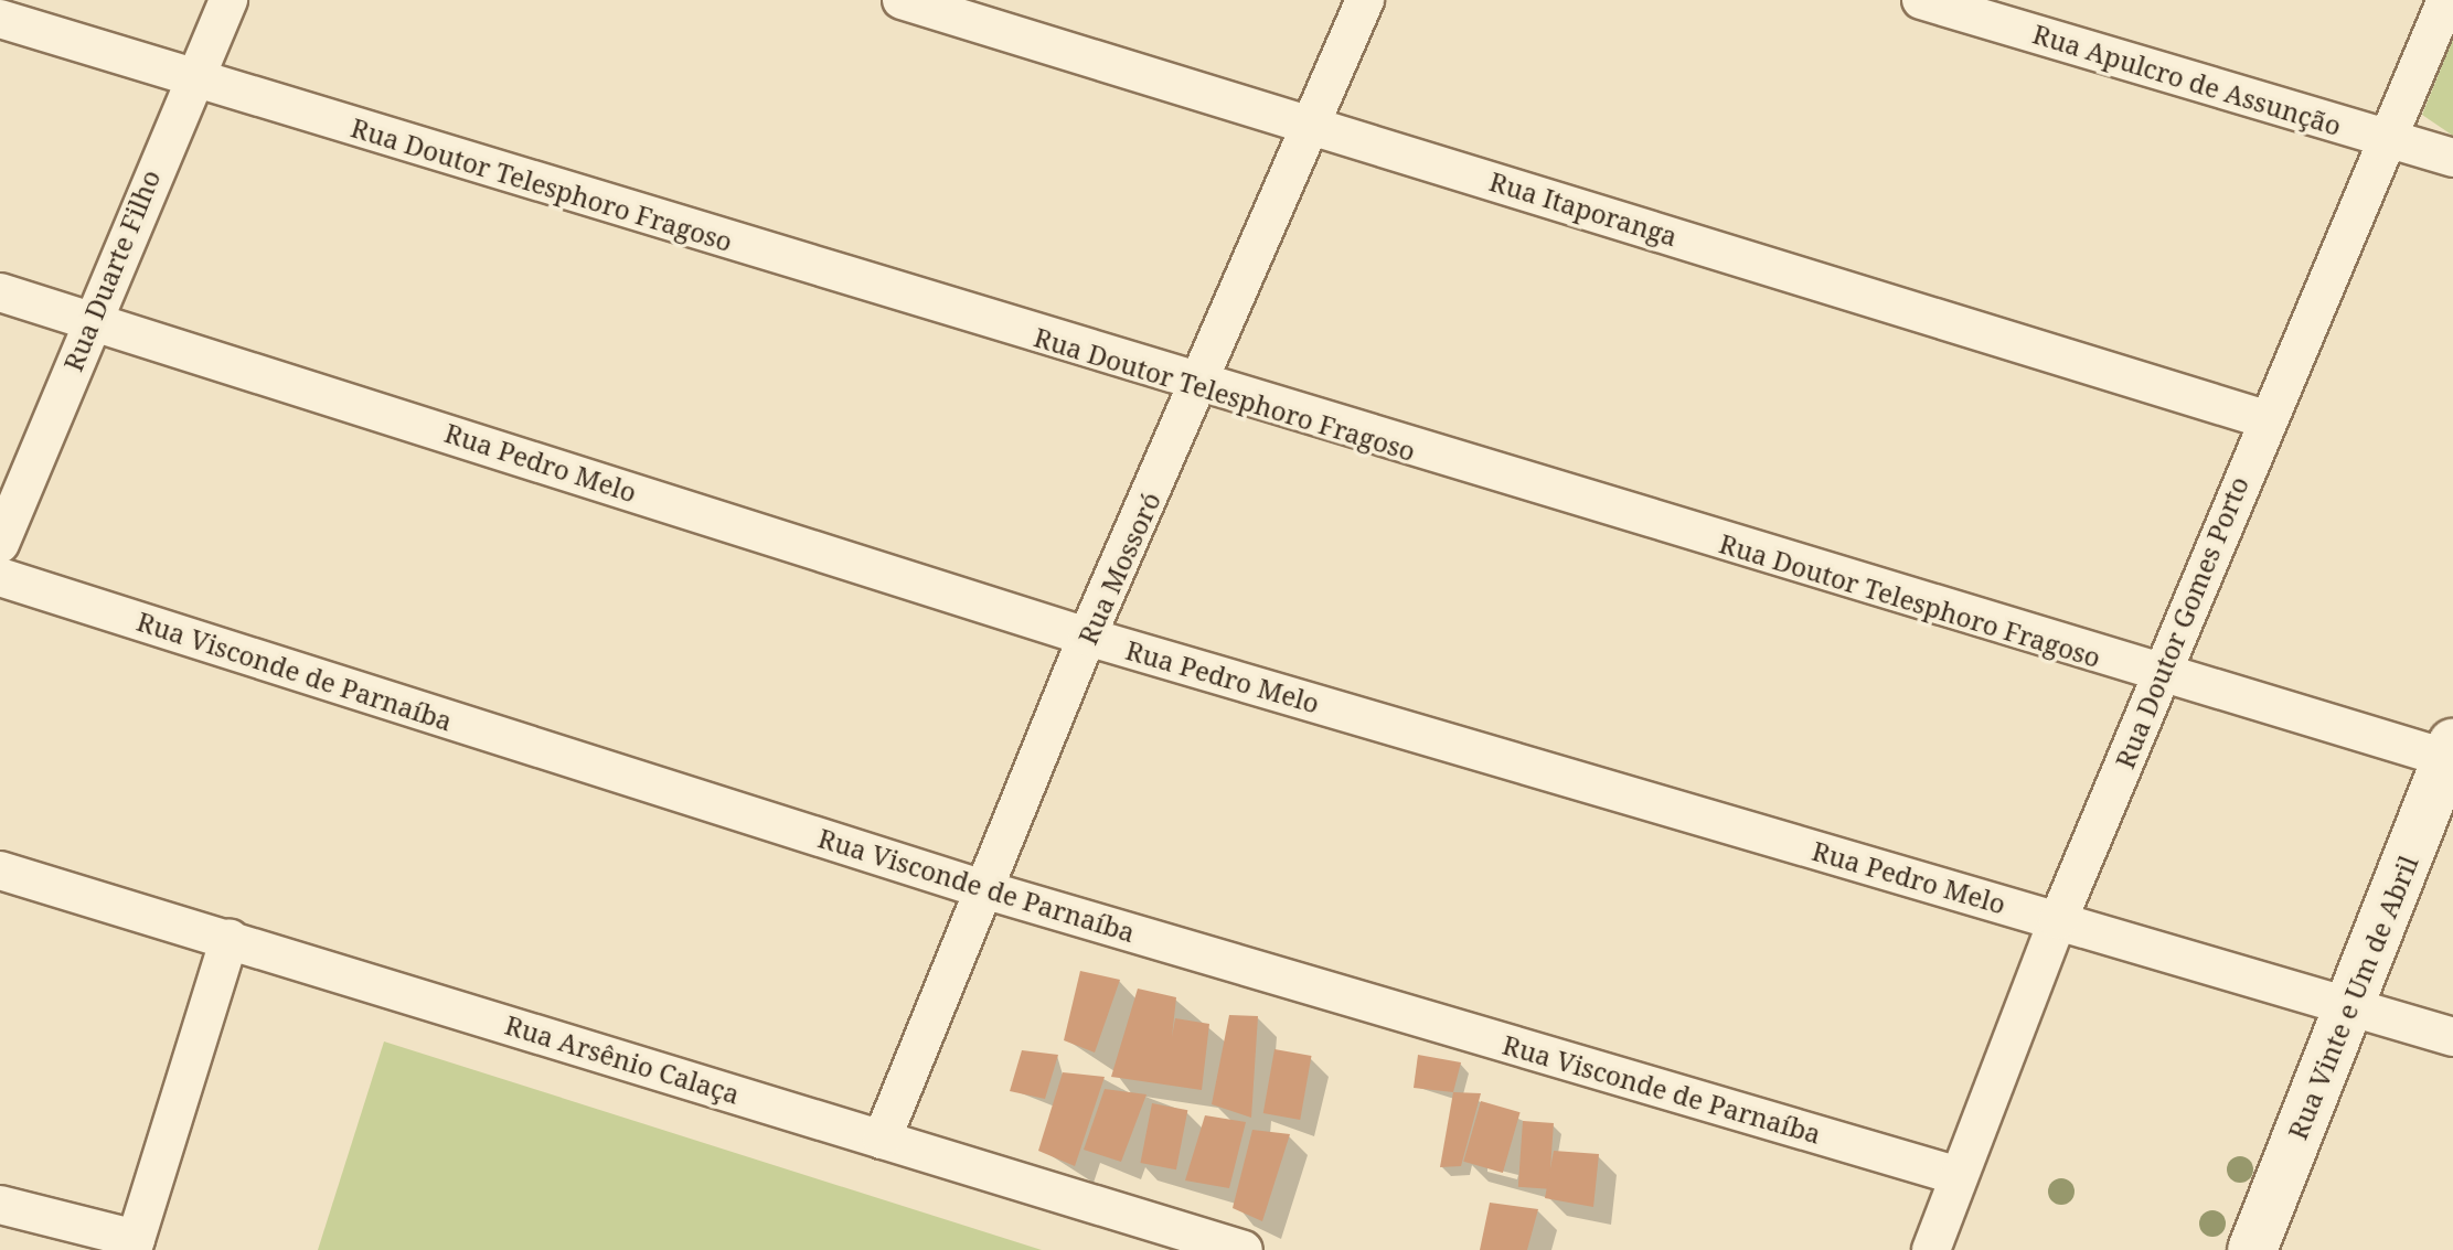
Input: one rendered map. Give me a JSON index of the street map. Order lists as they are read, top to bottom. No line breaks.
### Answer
{"streets":{"street":["Rua Apulcro de Assunção","Rua Doutor Telesphoro Fragoso","Rua Itaporanga","Rua Duarte Filho","Rua Pedro Melo","Rua Mossoró","Rua Doutor Gomes Porto","Rua Visconde de Parnaíba","Rua Vinte e Um de Abril","Rua Arsênio Calaça"]},"crossings":[["Rua Apulcro de Assunção","Rua Doutor Gomes Porto"],["Rua Doutor Telesphoro Fragoso","Rua Duarte Filho"],["Rua Doutor Telesphoro Fragoso","Rua Mossoró"],["Rua Doutor Telesphoro Fragoso","Rua Doutor Gomes Porto"],["Rua Doutor Telesphoro Fragoso","Rua Vinte e Um de Abril"],["Rua Itaporanga","Rua Mossoró"],["Rua Itaporanga","Rua Doutor Gomes Porto"],["Rua Duarte Filho","Rua Pedro Melo"],["Rua Pedro Melo","Rua Mossoró"],["Rua Pedro Melo","Rua Doutor Gomes Porto"],["Rua Pedro Melo","Rua Vinte e Um de Abril"],["Rua Mossoró","Rua Visconde de Parnaíba"],["Rua Mossoró","Rua Arsênio Calaça"],["Rua Doutor Gomes Porto","Rua Visconde de Parnaíba"]]}
